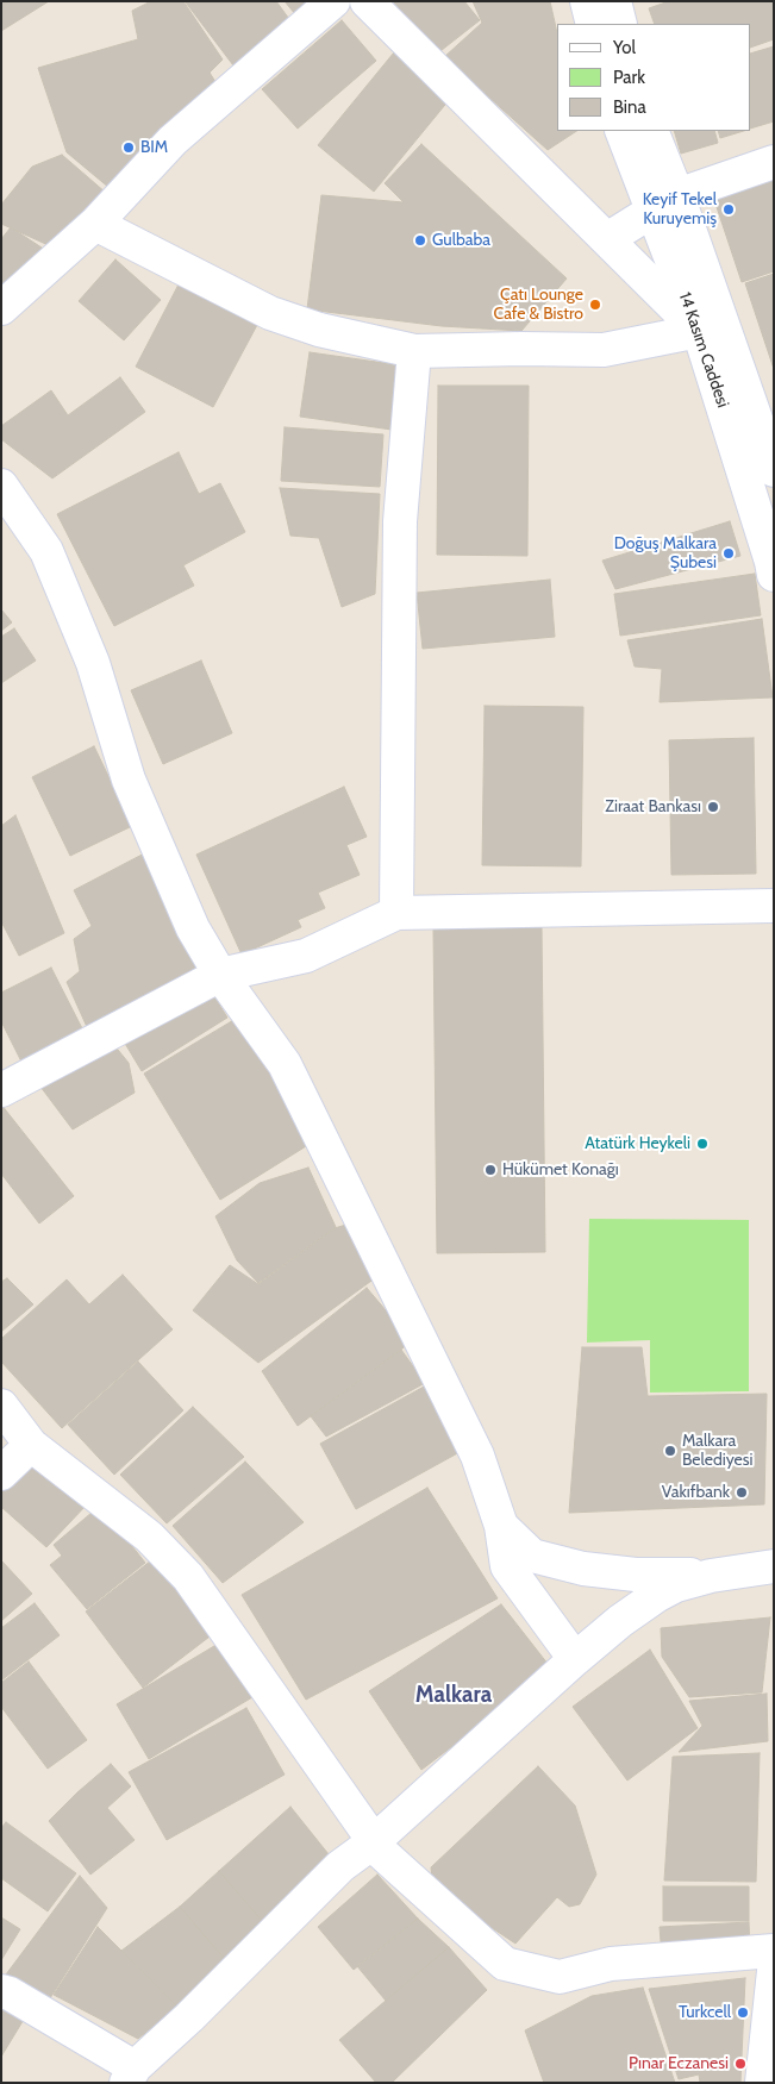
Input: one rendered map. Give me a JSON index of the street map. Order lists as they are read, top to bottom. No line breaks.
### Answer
{"streets":{"street":["14 Kasım Caddesi"]},"districts":["Malkara"],"places":["BIM","Keyif Tekel Kuruyemiş","Gulbaba","Çatı Lounge Cafe & Bistro","Doğuş Malkara Şubesi","Ziraat Bankası","Atatürk Heykeli","Hükümet Konağı","Malkara Belediyesi","Vakıfbank","Turkcell","Pınar Eczanesi"],"legend":["Yol","Park","Bina"]}
